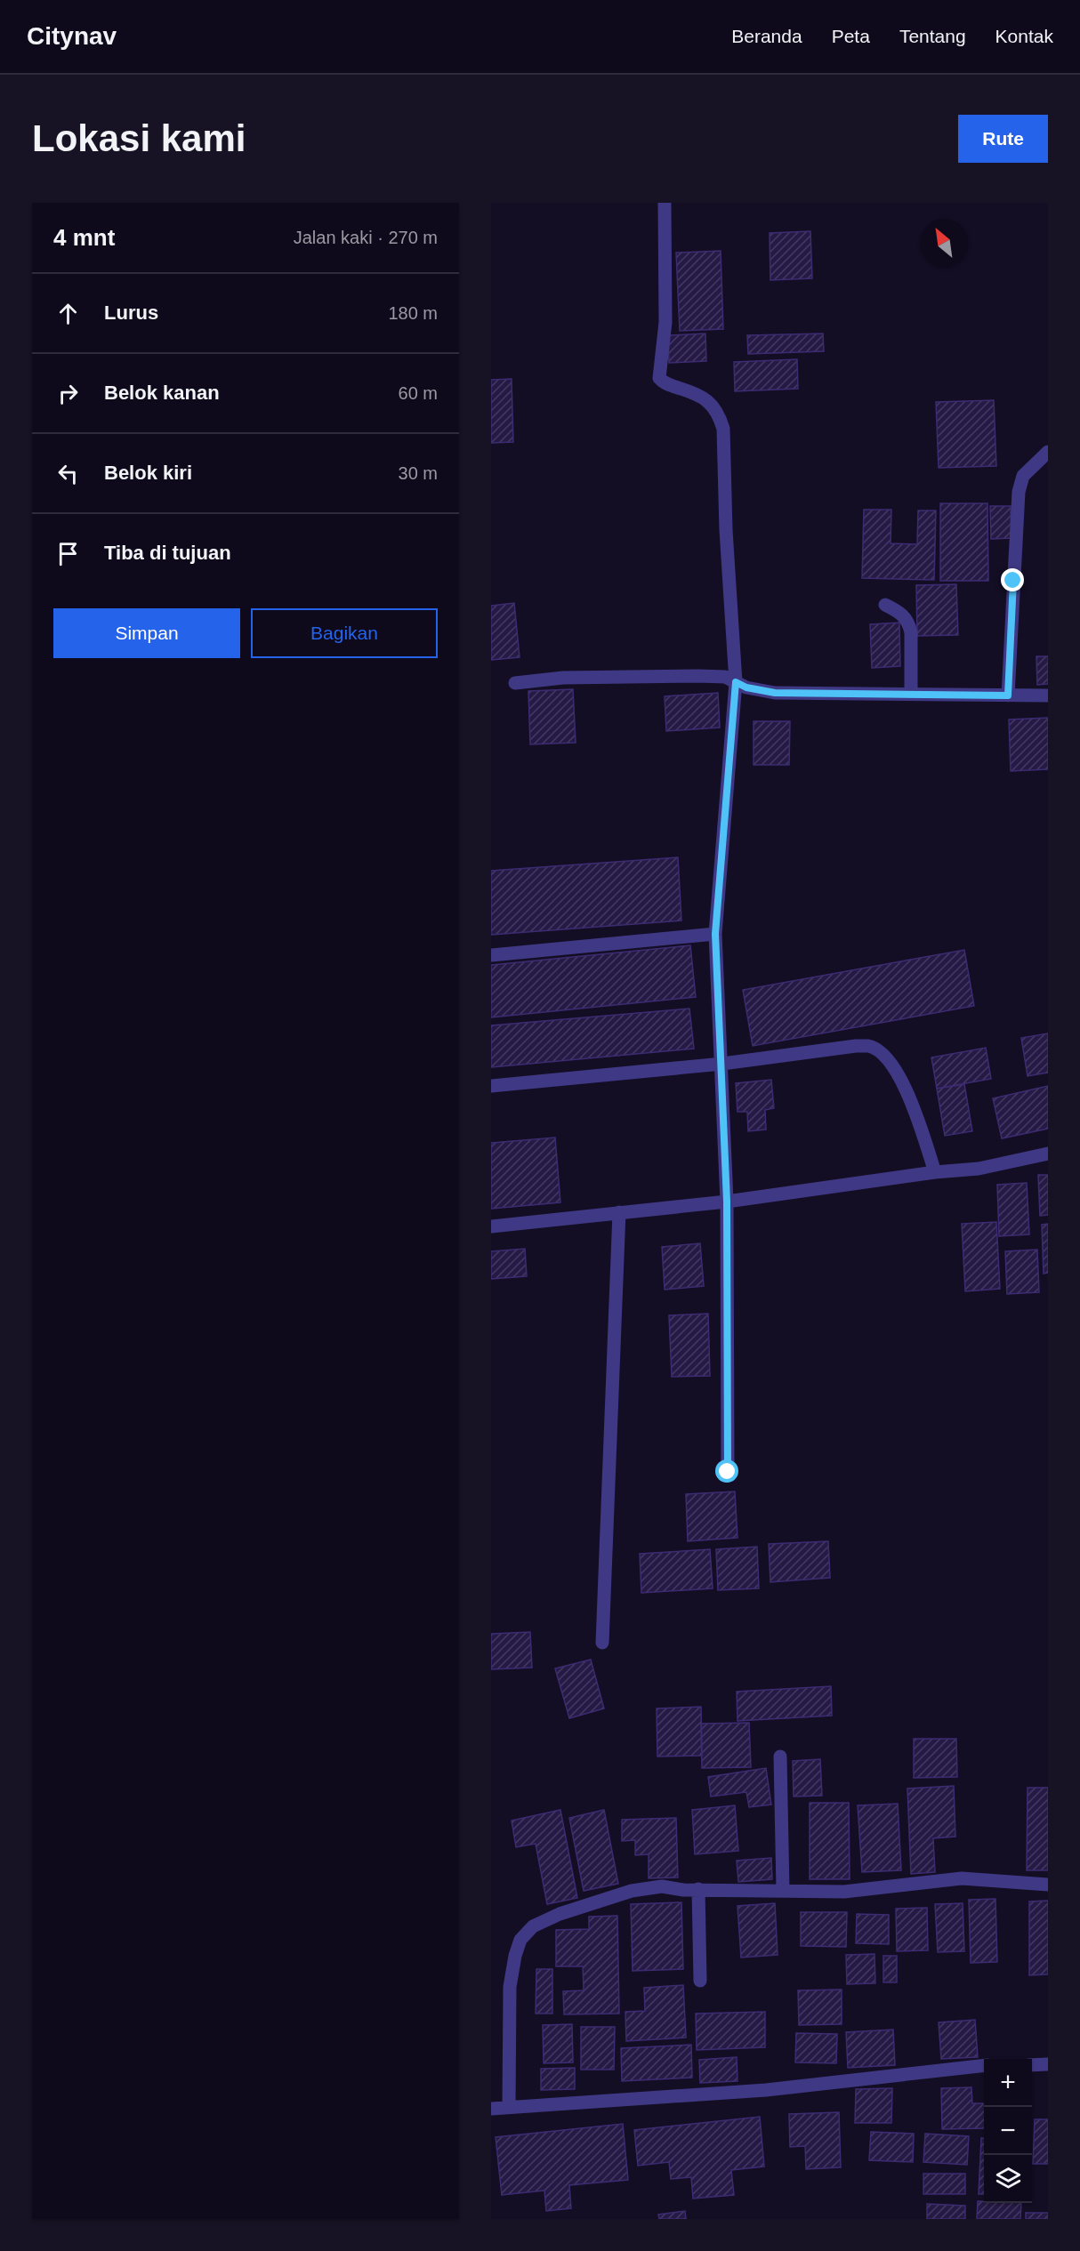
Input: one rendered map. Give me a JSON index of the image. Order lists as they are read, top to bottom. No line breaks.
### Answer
{"north":"top left","page":{"header":"Citynav","nav":["Beranda","Peta","Tentang","Kontak"],"buttons":["Rute",["Simpan","Bagikan"]],"title":"Lokasi kami","heading":["4 mnt","Jalan kaki · 270 m"],"list":[["Lurus","180 m"],["Belok kanan","60 m"],["Belok kiri","30 m"],"Tiba di tujuan"],"map_buttons":["+","−"]}}
